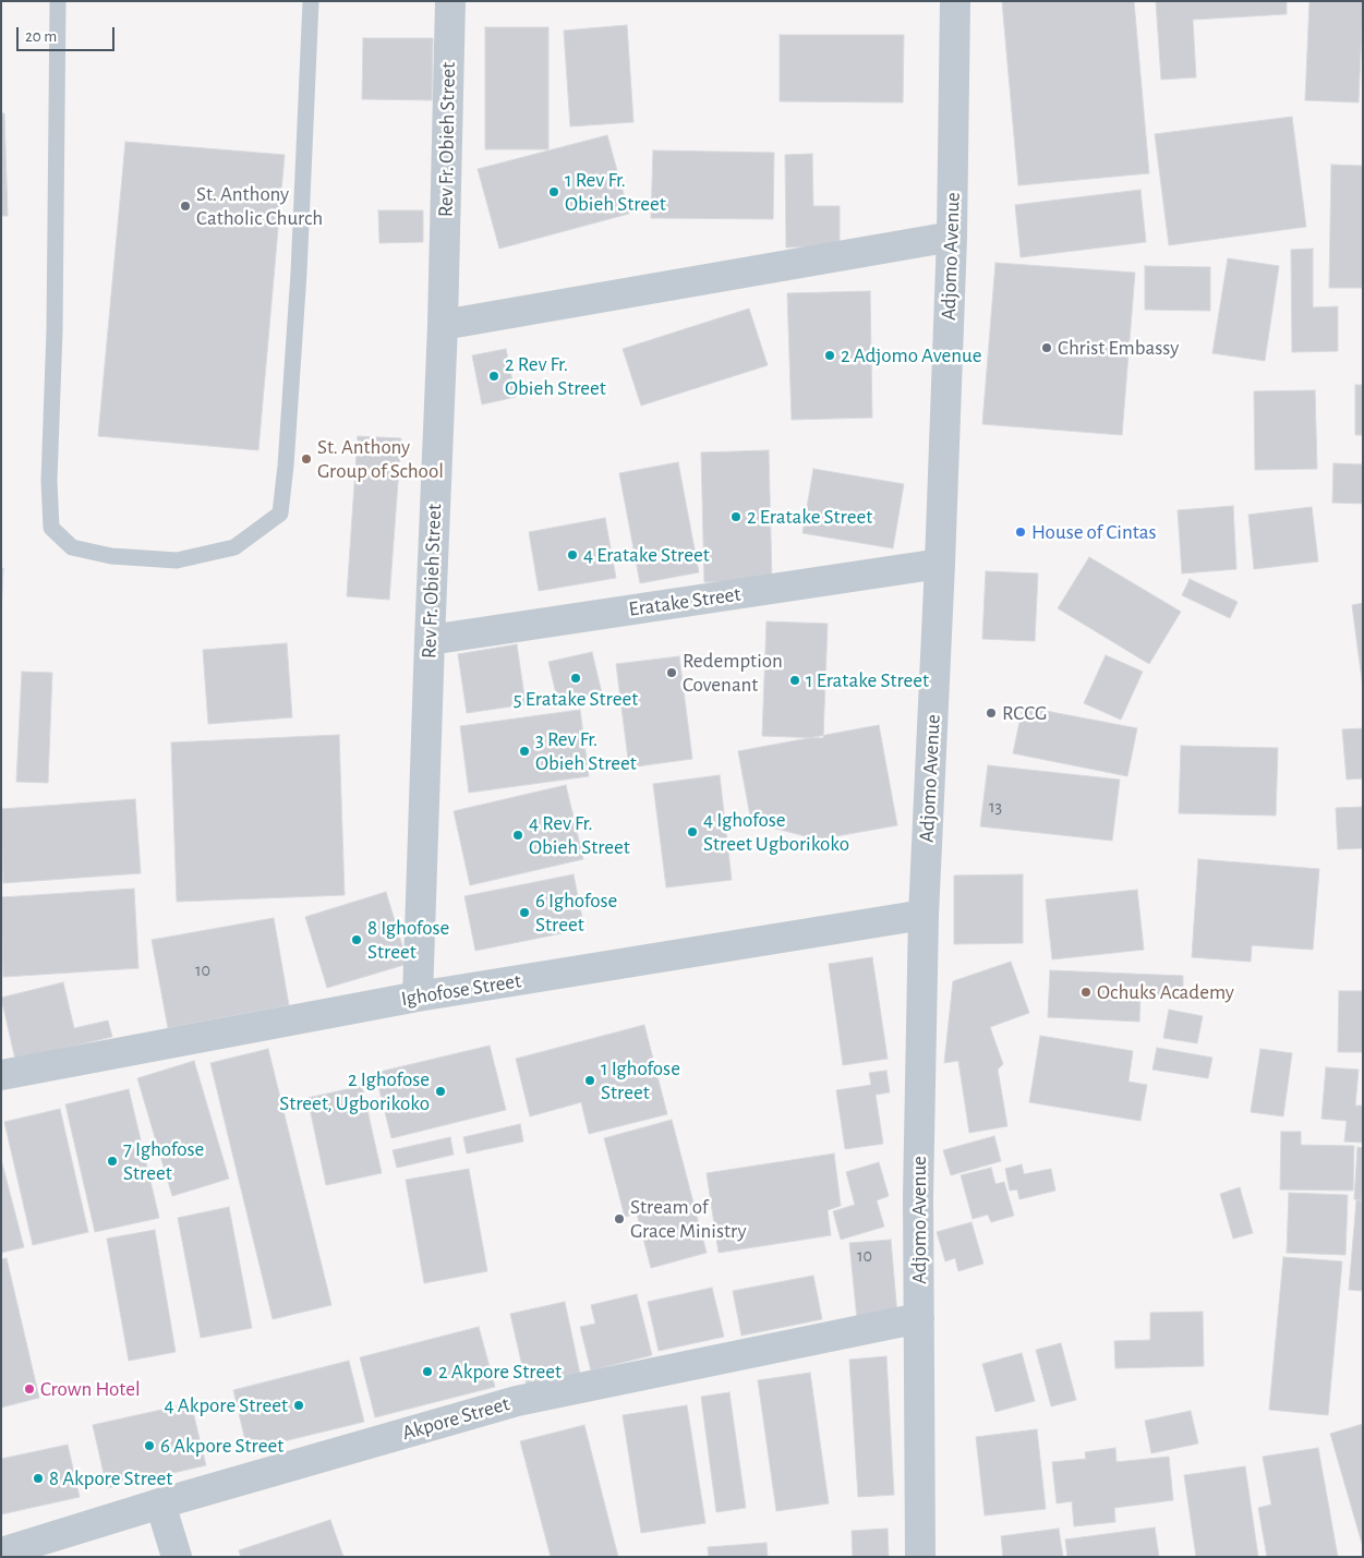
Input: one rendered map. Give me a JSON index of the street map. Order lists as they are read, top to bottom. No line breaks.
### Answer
{"streets":{"street":["Rev Fr. Obieh Street","Adjomo Avenue","Eratake Street","Ighofose Street","Akpore Street"]},"crossings":[["Rev Fr. Obieh Street","Eratake Street"],["Rev Fr. Obieh Street","Ighofose Street"],["Adjomo Avenue","Eratake Street"],["Adjomo Avenue","Ighofose Street"],["Adjomo Avenue","Akpore Street"]],"places":["1 Rev Fr. Obieh Street","St. Anthony Catholic Church","Christ Embassy","2 Adjomo Avenue","2 Rev Fr. Obieh Street","St. Anthony Group of School","2 Eratake Street","House of Cintas","4 Eratake Street","Redemption Covenant","5 Eratake Street","1 Eratake Street","RCCG","3 Rev Fr. Obieh Street","4 Ighofose Street Ugborikoko","4 Rev Fr. Obieh Street","6 Ighofose Street","8 Ighofose Street","Ochuks Academy","1 Ighofose Street","2 Ighofose Street, Ugborikoko","7 Ighofose Street","Stream of Grace Ministry","2 Akpore Street","Crown Hotel","4 Akpore Street","6 Akpore Street","8 Akpore Street"],"house_numbers":["13","10","10"],"scale_bar":"20 m"}
